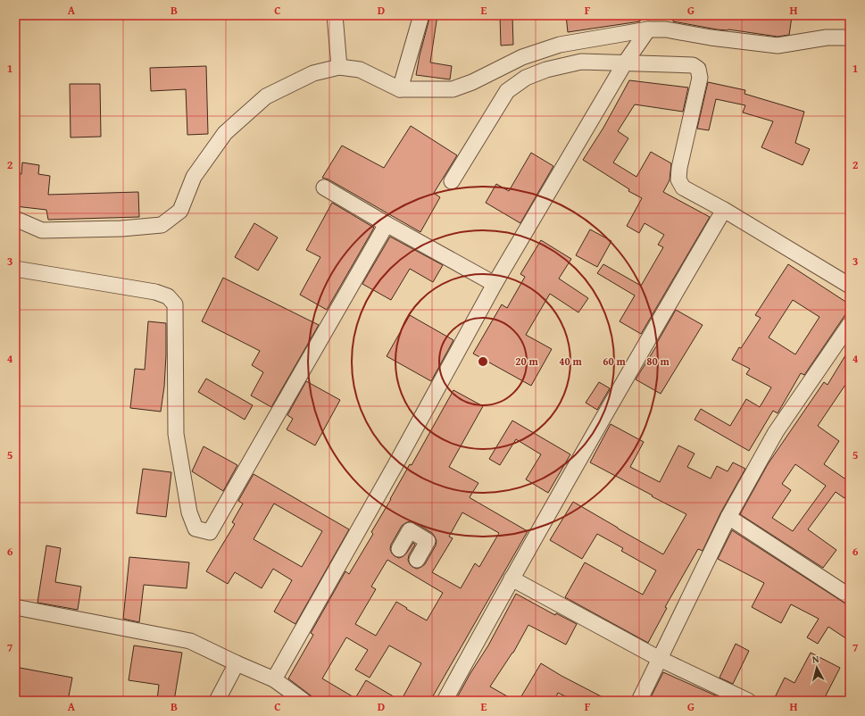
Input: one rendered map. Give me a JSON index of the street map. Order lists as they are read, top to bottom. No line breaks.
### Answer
{"north":"top","grid":{"columns":["A","B","C","D","E","F","G","H"],"rows":["1","2","3","4","5","6","7"]},"rings":["20 m","40 m","60 m","80 m"]}
